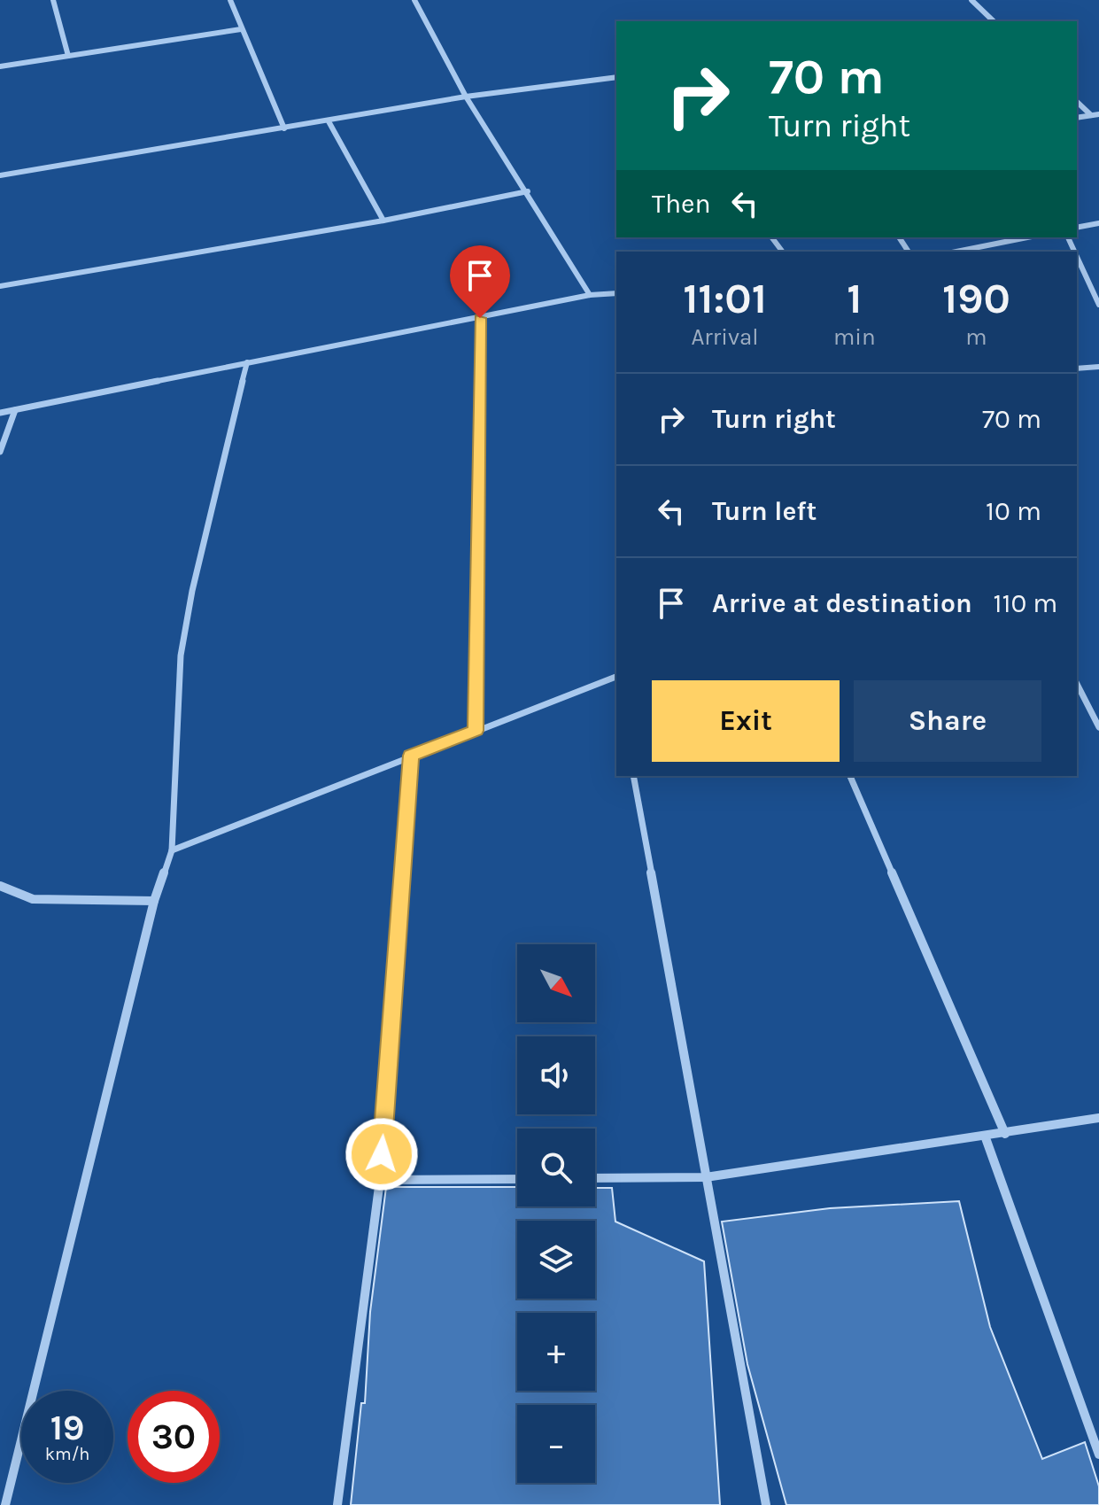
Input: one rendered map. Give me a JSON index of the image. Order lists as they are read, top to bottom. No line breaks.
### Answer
{"north":"bottom right","page":{"turn":["70 m","Turn right"],"then":"Then","eta":["11:01","Arrival","1","min","190","m"],"list":[{"name":"Turn right","value":"70 m"},{"name":"Turn left","value":"10 m"},{"name":"Arrive at destination","value":"110 m"}],"buttons":["Exit","Share"],"map_buttons":["+","−"],"speed":"19 km/h","limit":"30"}}
